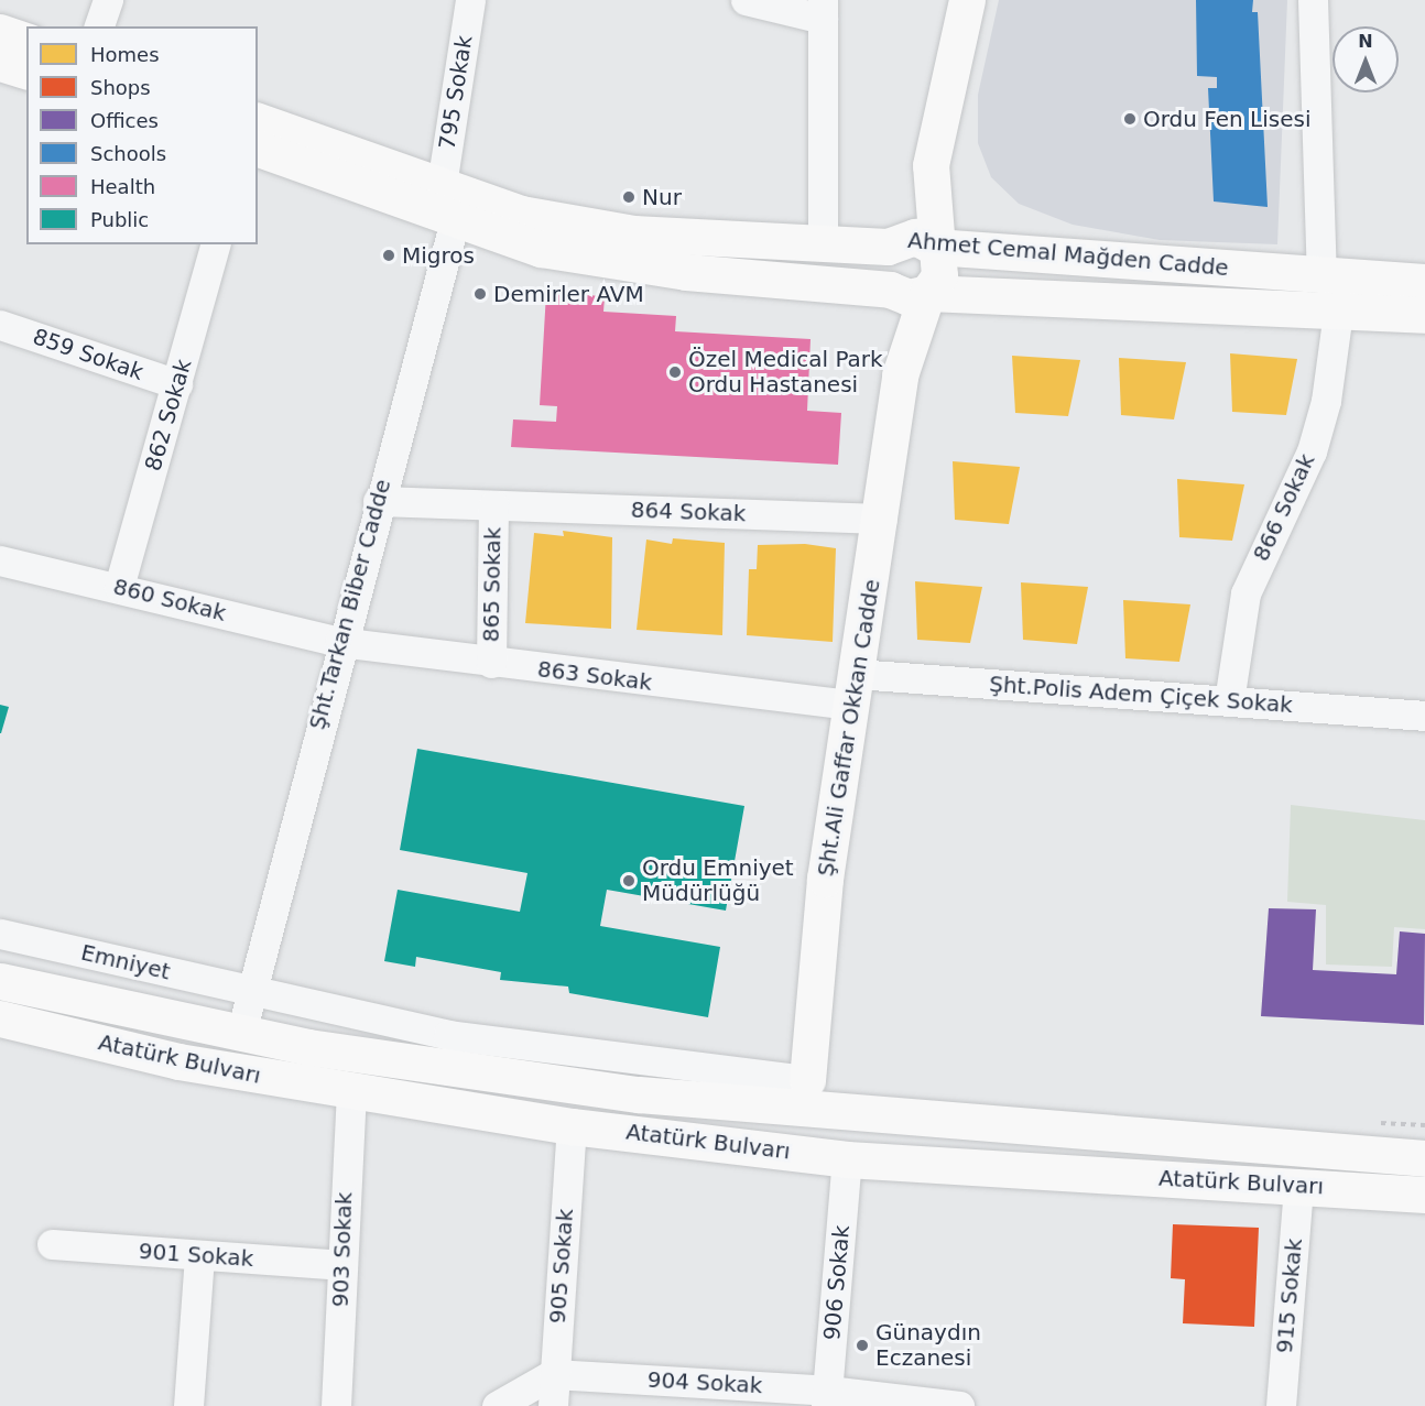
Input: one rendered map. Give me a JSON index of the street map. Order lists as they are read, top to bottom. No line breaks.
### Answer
{"streets":{"main road":["Ahmet Cemal Mağden Cadde","Şht.Ali Gaffar Okkan Cadde","Atatürk Bulvarı"],"street":["795 Sokak","859 Sokak","862 Sokak","866 Sokak","864 Sokak","865 Sokak","860 Sokak","Şht.Tarkan Biber Cadde","863 Sokak","Şht.Polis Adem Çiçek Sokak","Emniyet","903 Sokak","901 Sokak","905 Sokak","906 Sokak","915 Sokak","904 Sokak"]},"crossings":[["795 Sokak","Ahmet Cemal Mağden Cadde"],["Ahmet Cemal Mağden Cadde","866 Sokak"],["Ahmet Cemal Mağden Cadde","Şht.Tarkan Biber Cadde"],["Ahmet Cemal Mağden Cadde","Şht.Ali Gaffar Okkan Cadde"],["859 Sokak","862 Sokak"],["862 Sokak","860 Sokak"],["866 Sokak","Şht.Polis Adem Çiçek Sokak"],["864 Sokak","865 Sokak"],["864 Sokak","Şht.Tarkan Biber Cadde"],["864 Sokak","Şht.Ali Gaffar Okkan Cadde"],["865 Sokak","863 Sokak"],["860 Sokak","Şht.Tarkan Biber Cadde"],["860 Sokak","863 Sokak"],["Şht.Tarkan Biber Cadde","863 Sokak"],["Şht.Tarkan Biber Cadde","Emniyet"],["Şht.Tarkan Biber Cadde","Atatürk Bulvarı"],["863 Sokak","Şht.Polis Adem Çiçek Sokak"],["863 Sokak","Şht.Ali Gaffar Okkan Cadde"],["Şht.Polis Adem Çiçek Sokak","Şht.Ali Gaffar Okkan Cadde"],["Şht.Ali Gaffar Okkan Cadde","Emniyet"],["Atatürk Bulvarı","903 Sokak"],["Atatürk Bulvarı","905 Sokak"],["Atatürk Bulvarı","906 Sokak"],["Atatürk Bulvarı","915 Sokak"],["903 Sokak","901 Sokak"],["905 Sokak","904 Sokak"],["906 Sokak","904 Sokak"]],"places":["Ordu Fen Lisesi","Nur","Migros","Demirler AVM","Özel Medical Park Ordu Hastanesi","Ordu Emniyet Müdürlüğü","Günaydın Eczanesi"],"legend":["Homes","Shops","Offices","Schools","Health","Public"],"north":"top"}
